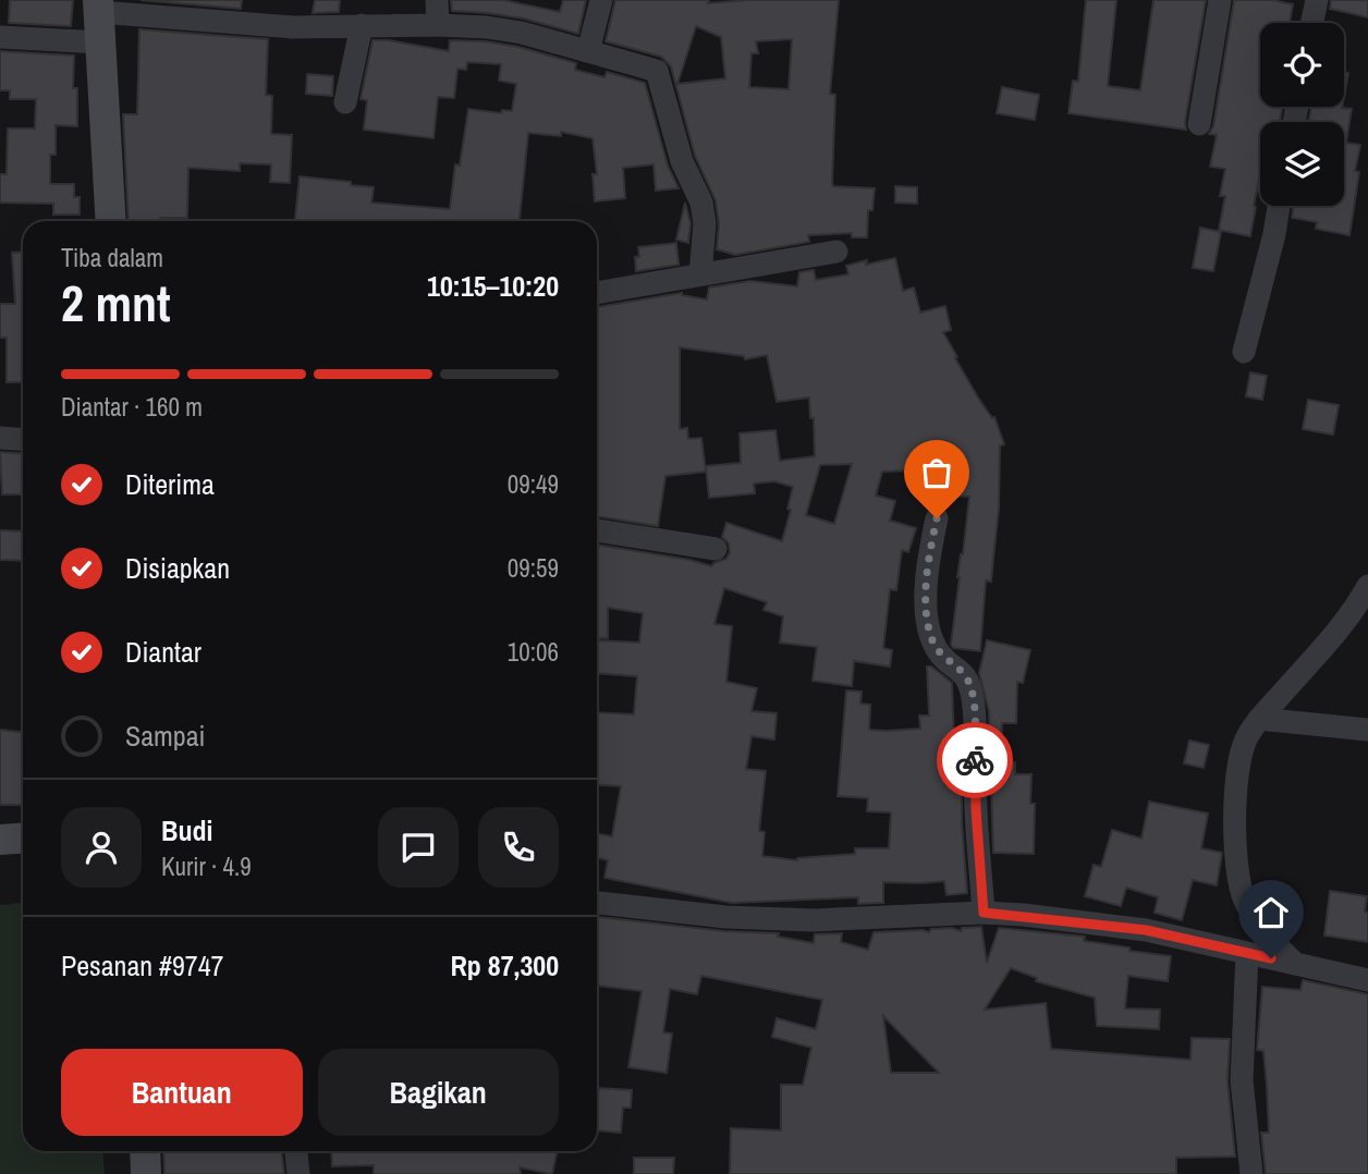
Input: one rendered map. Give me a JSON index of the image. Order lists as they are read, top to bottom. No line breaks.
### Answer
{"page":{"heading":["2 mnt","Tiba dalam","10:15–10:20"],"panel":["Budi","Kurir · 4.9","Pesanan #9747","Rp 87,300"],"bar":"Diantar · 160 m","list":[["Diterima","09:49"],["Disiapkan","09:59"],["Diantar","10:06"],"Sampai"],"buttons":["Bantuan","Bagikan"]}}
